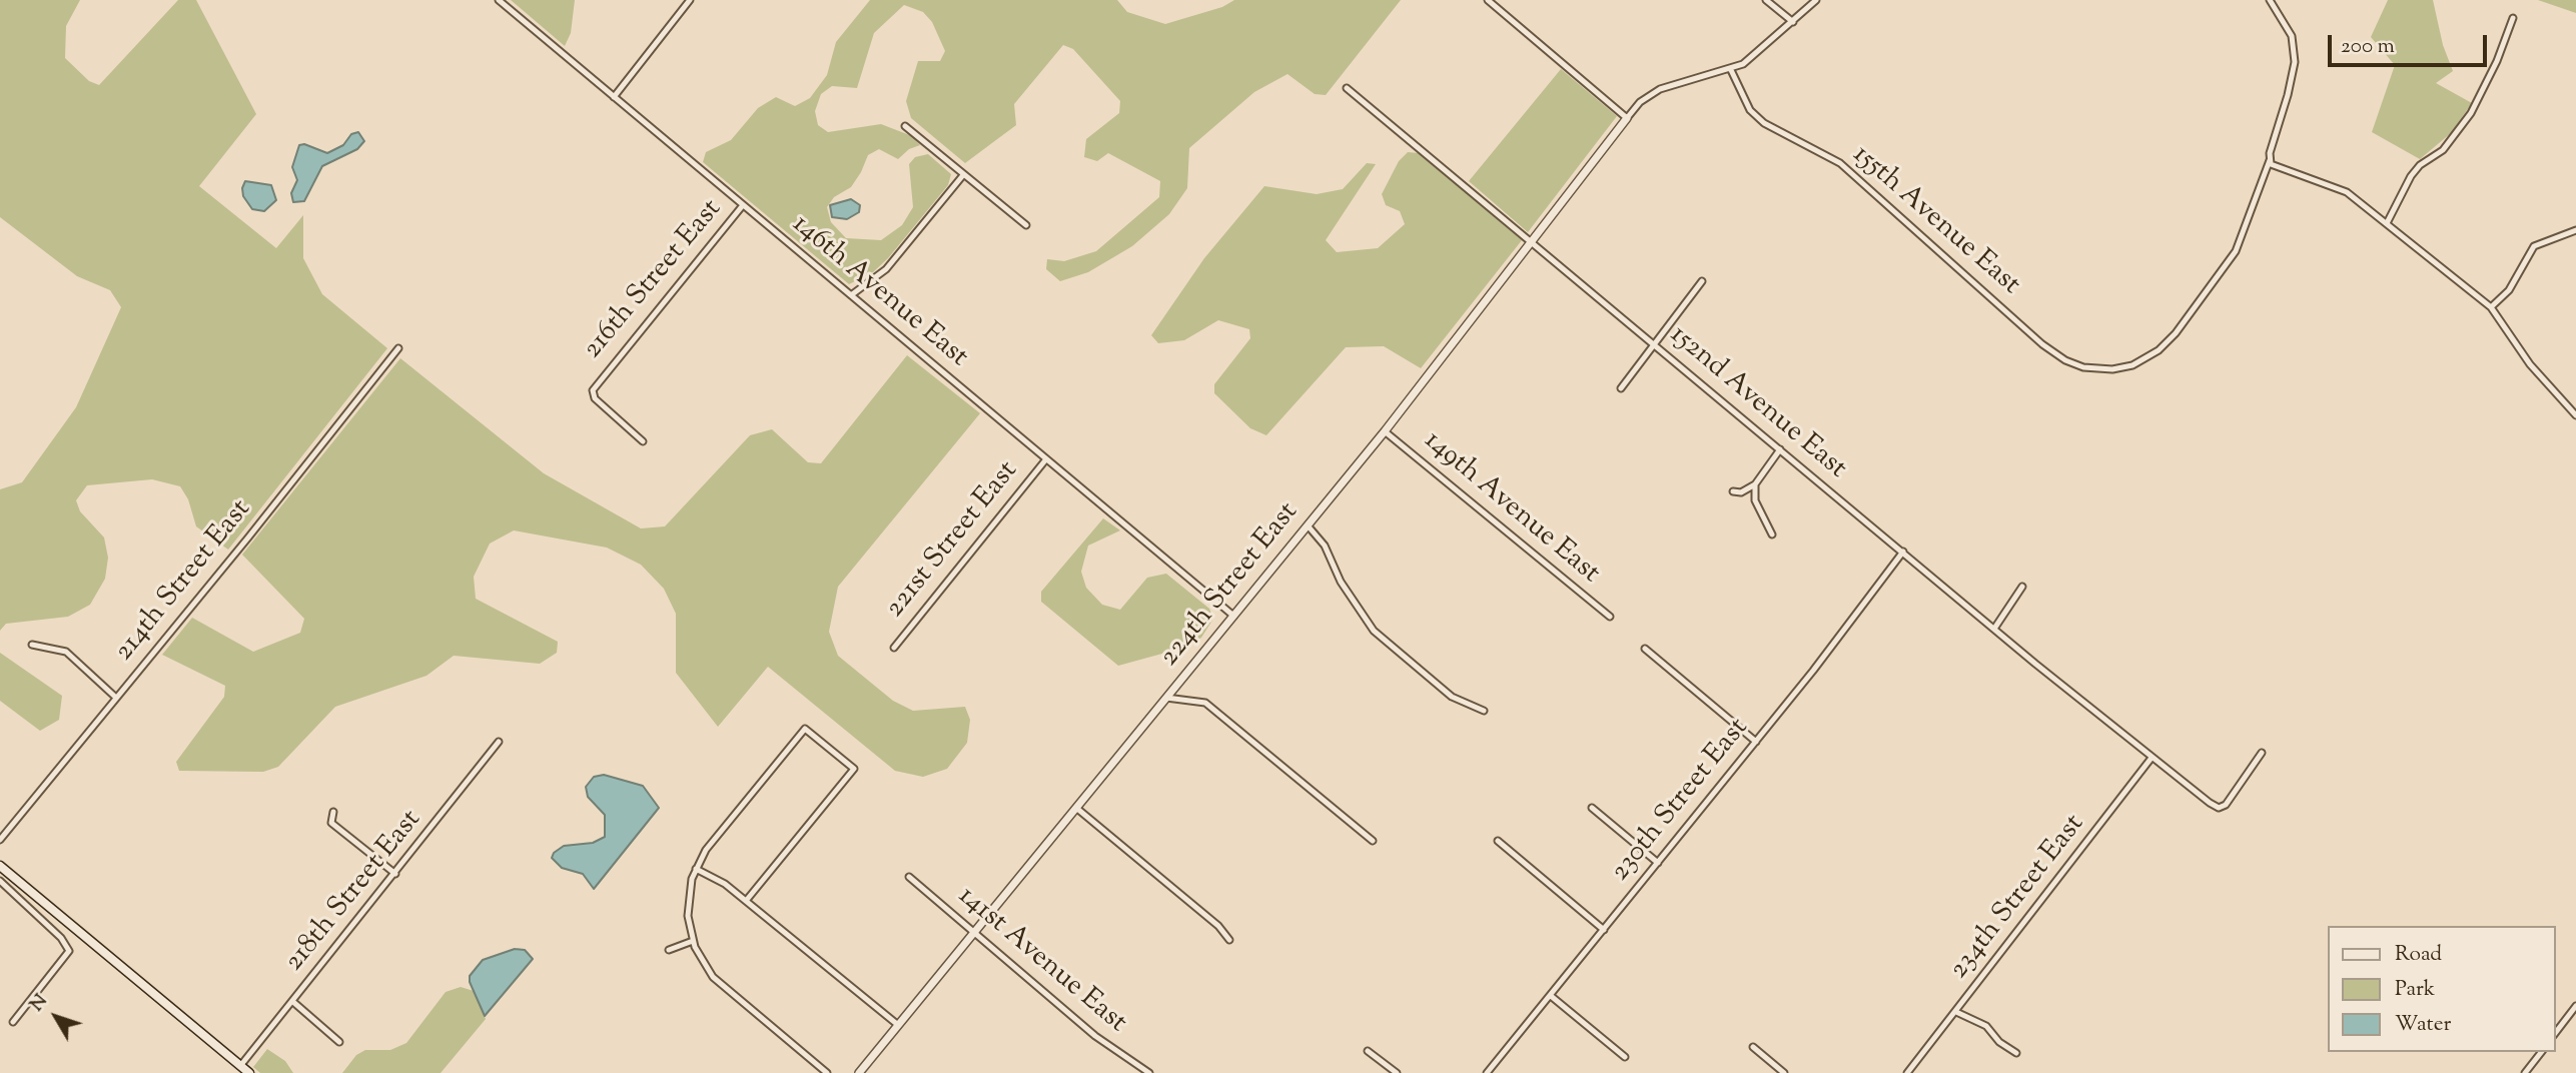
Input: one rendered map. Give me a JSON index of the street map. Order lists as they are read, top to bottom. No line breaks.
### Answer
{"streets":{"street":["155th Avenue East","216th Street East","146th Avenue East","152nd Avenue East","149th Avenue East","221st Street East","214th Street East","224th Street East","230th Street East","218th Street East","234th Street East","141st Avenue East"]},"crossings":[["216th Street East","146th Avenue East"],["146th Avenue East","221st Street East"],["146th Avenue East","224th Street East"],["152nd Avenue East","224th Street East"],["152nd Avenue East","230th Street East"],["152nd Avenue East","234th Street East"],["149th Avenue East","224th Street East"],["224th Street East","141st Avenue East"]],"legend":["Road","Park","Water"],"scale_bar":"200 m","north":"top left"}
